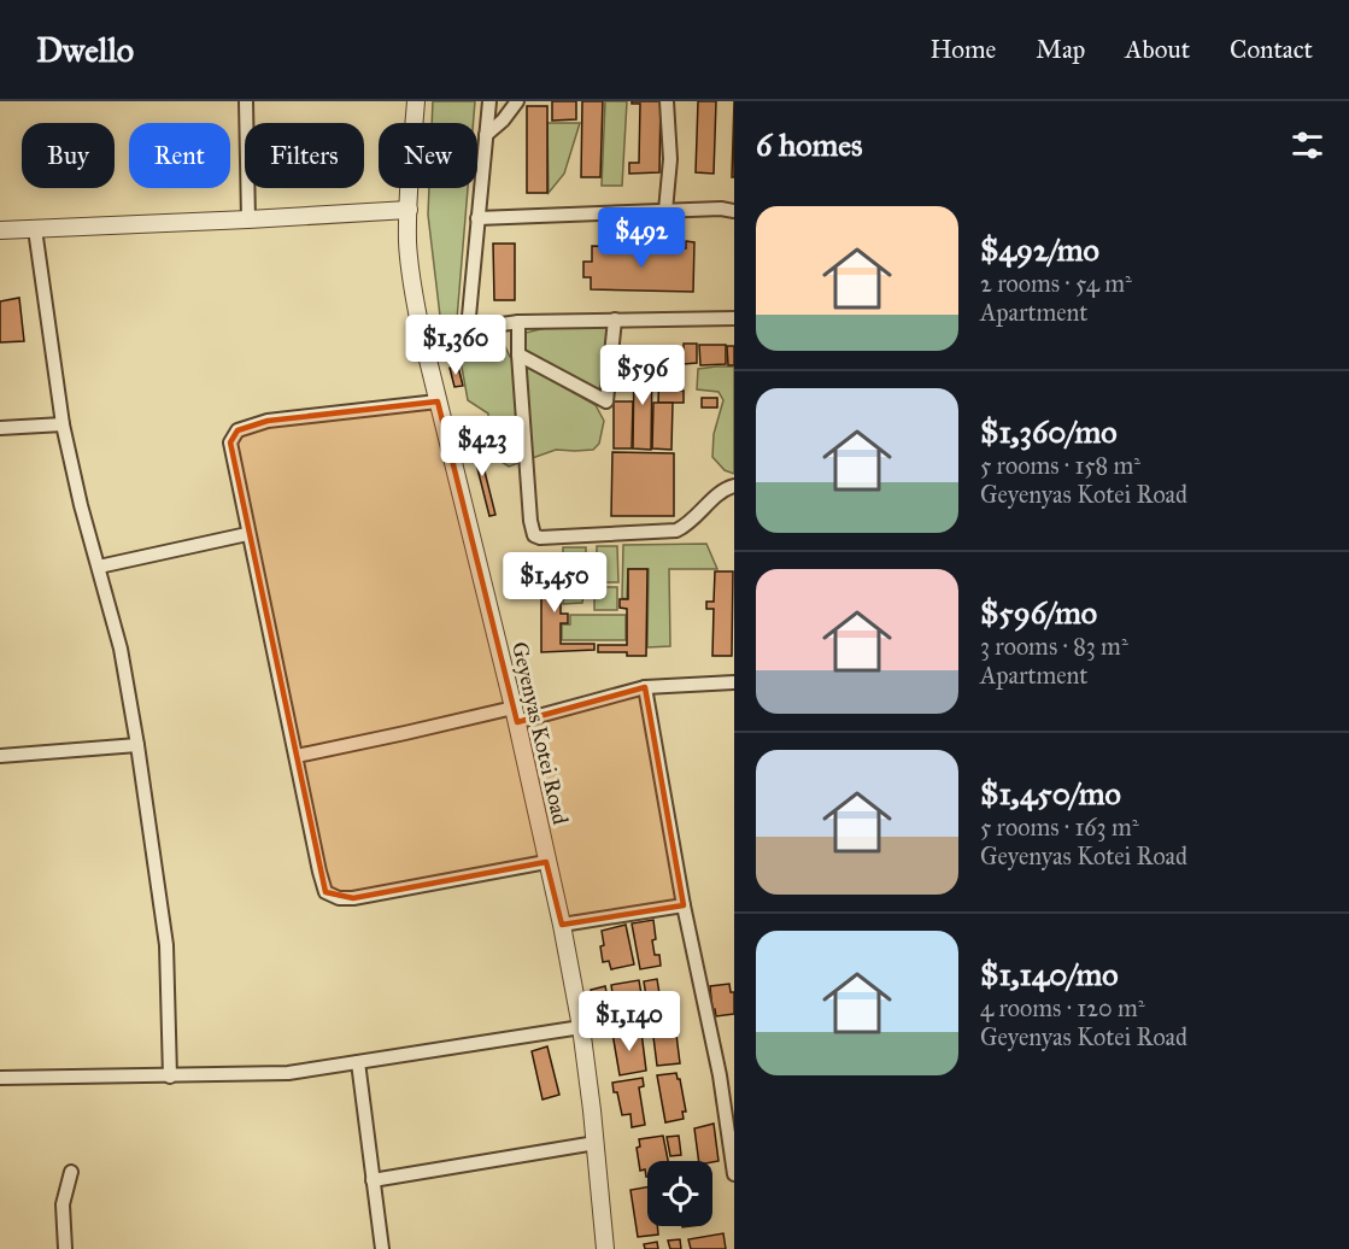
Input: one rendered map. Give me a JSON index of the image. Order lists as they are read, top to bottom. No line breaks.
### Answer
{"streets":{"street":["Geyenyas Kotei Road"]},"page":{"header":"Dwello","nav":["Home","Map","About","Contact"],"heading":"6 homes","chip":["Buy","Rent","Filters","New"],"list":[{"name":"$492/mo","note":"2 rooms · 54 m² · Apartment"},{"name":"$1,360/mo","note":"5 rooms · 158 m² · Geyenyas Kotei Road"},{"name":"$596/mo","note":"3 rooms · 83 m² · Apartment"},{"name":"$1,450/mo","note":"5 rooms · 163 m² · Geyenyas Kotei Road"},{"name":"$1,140/mo","note":"4 rooms · 120 m² · Geyenyas Kotei Road"}],"price":["$492","$1,360","$596","$423","$1,450","$1,140"]}}
